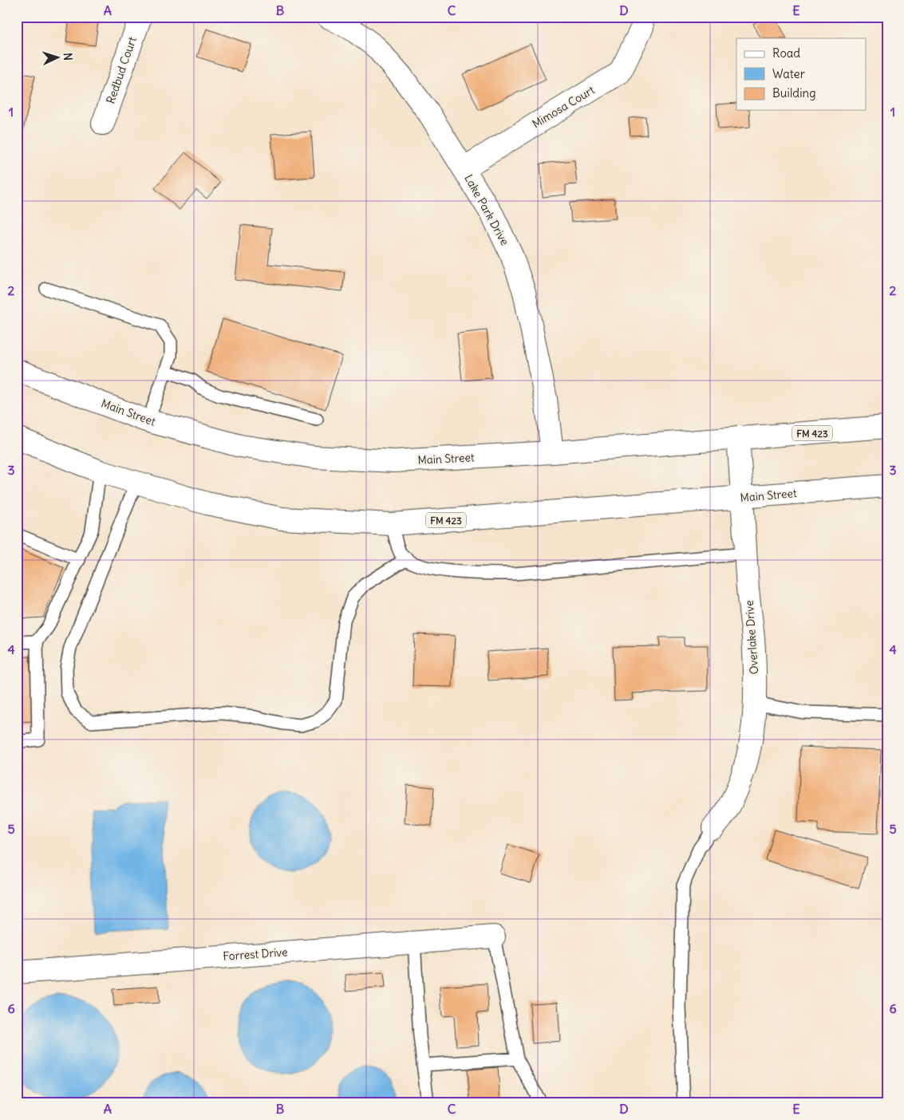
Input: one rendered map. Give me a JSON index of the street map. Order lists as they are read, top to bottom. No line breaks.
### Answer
{"streets":{"main road":["Redbud Court","Mimosa Court","Lake Park Drive","Main Street","FM 423","Overlake Drive","Forrest Drive"]},"crossings":[["Mimosa Court","Lake Park Drive"],["Lake Park Drive","Main Street"],["Main Street","Overlake Drive"]],"legend":["Road","Water","Building"],"north":"right","grid":{"columns":["A","B","C","D","E"],"rows":["1","2","3","4","5","6"]}}
